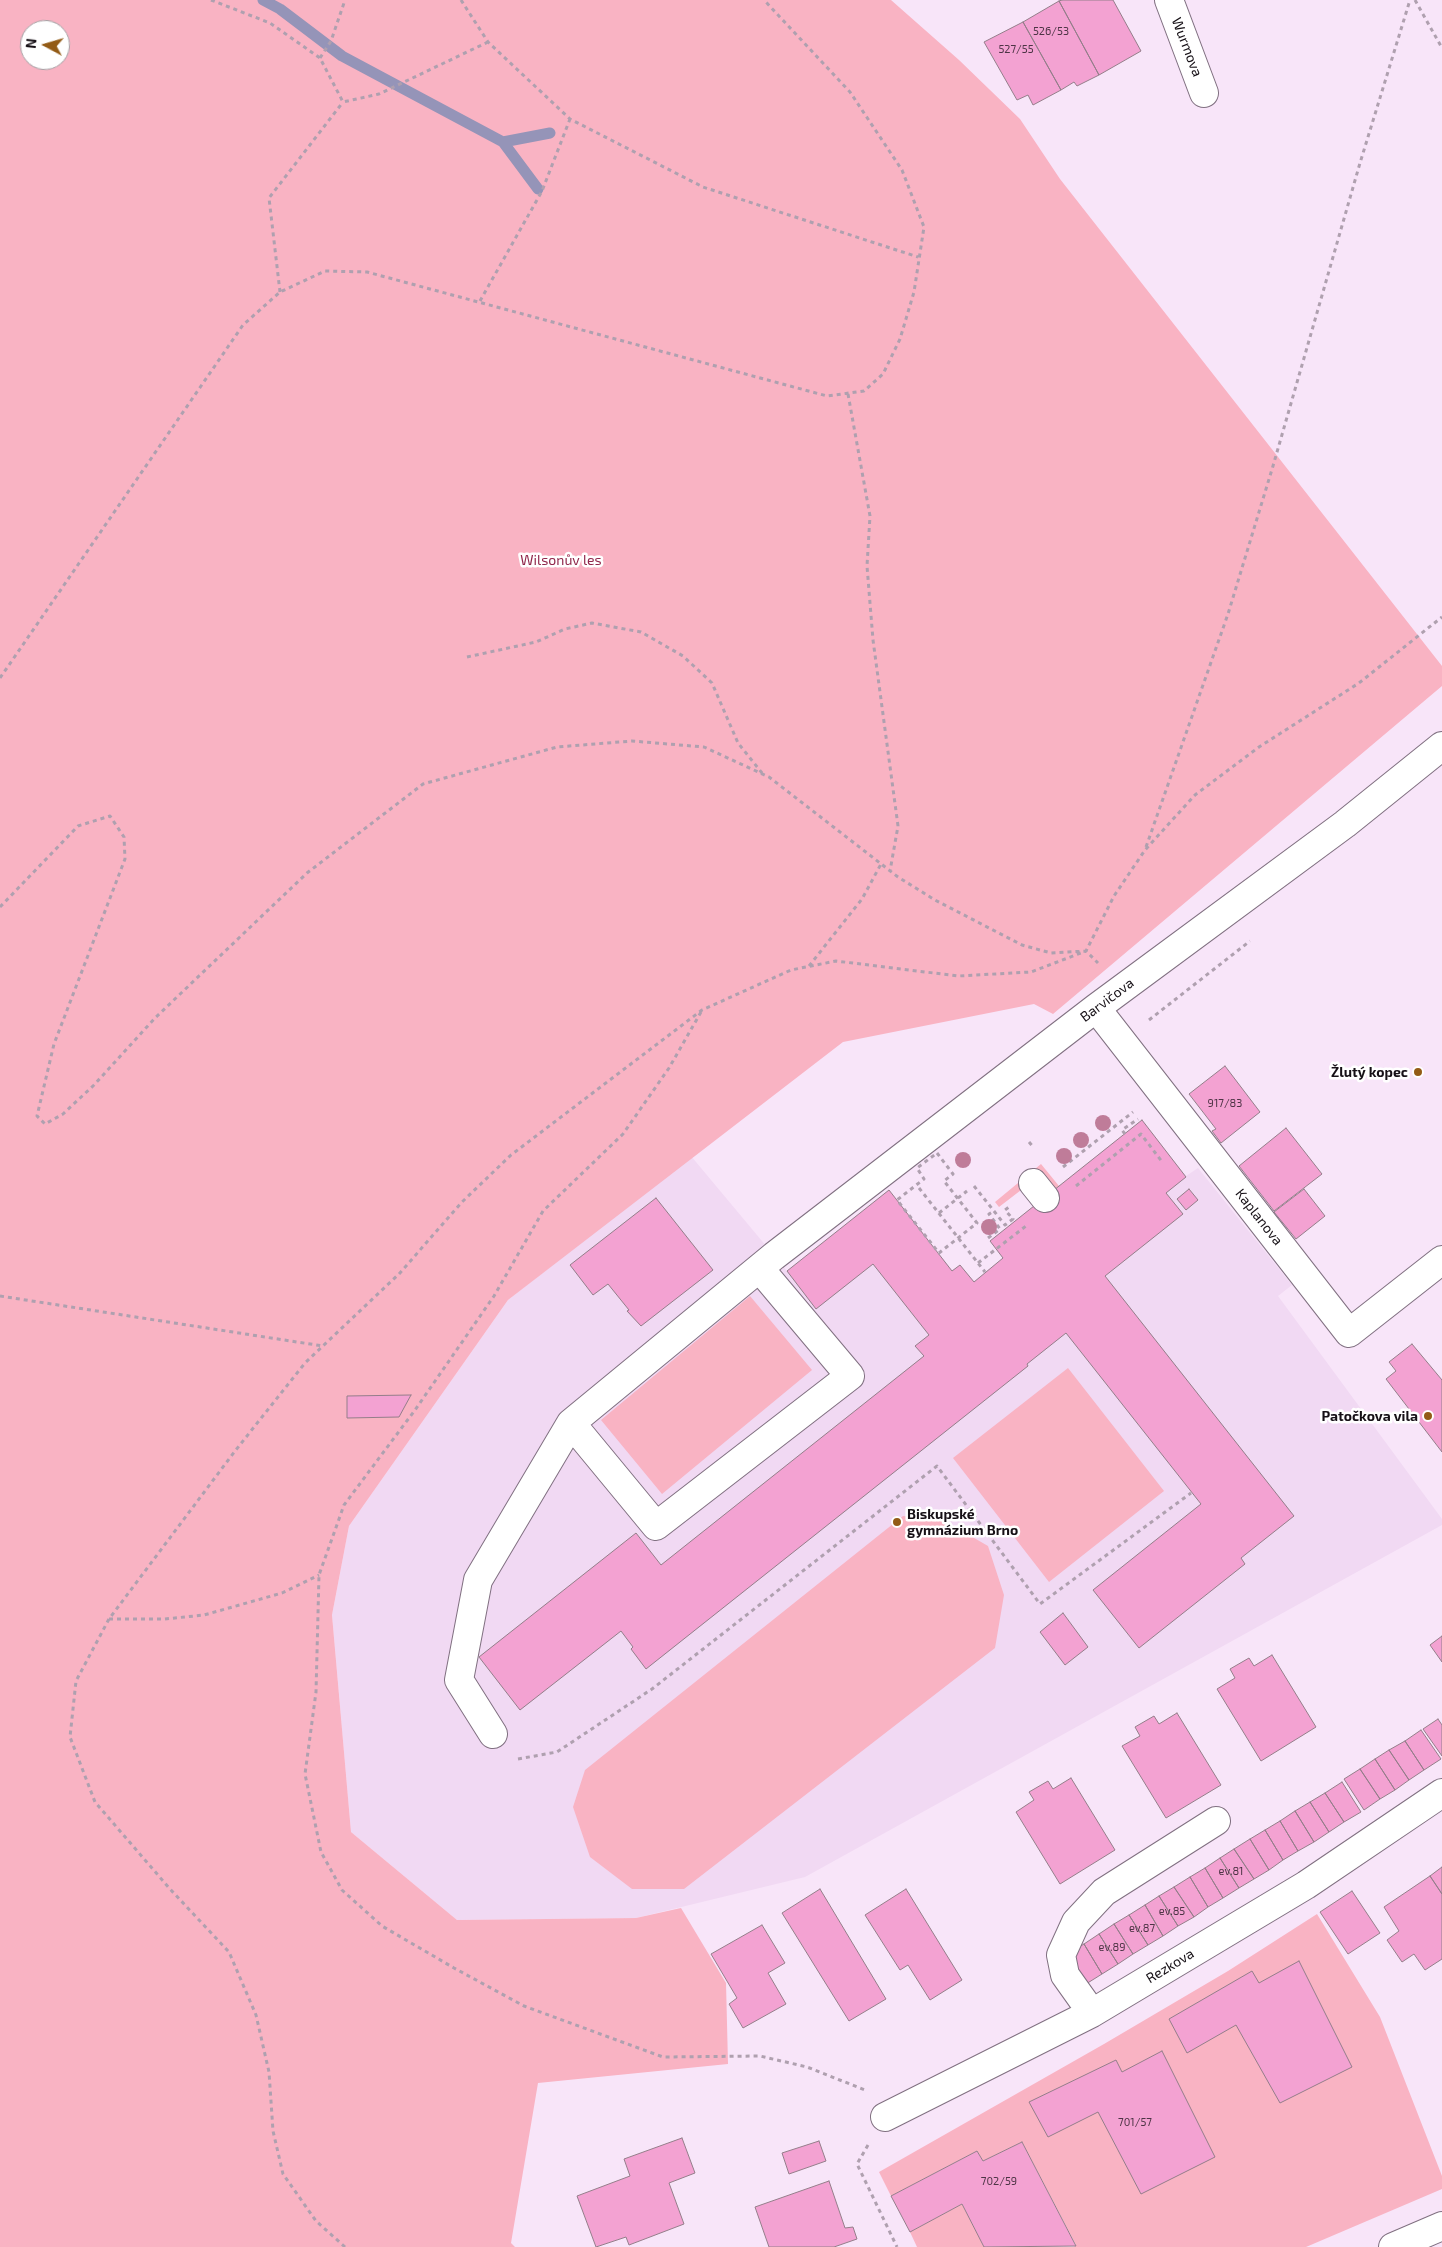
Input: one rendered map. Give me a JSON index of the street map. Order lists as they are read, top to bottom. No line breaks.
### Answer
{"streets":{"street":["Wurmova","Barvičova","Kaplanova","Rezkova"]},"crossings":[["Barvičova","Kaplanova"]],"parks":["Wilsonův les"],"places":["Žlutý kopec","Patočkova vila","Biskupské gymnázium Brno"],"house_numbers":["526/53","527/55","917/83","ev.81","ev.85","ev.87","ev.89","701/57","702/59"],"north":"left"}
